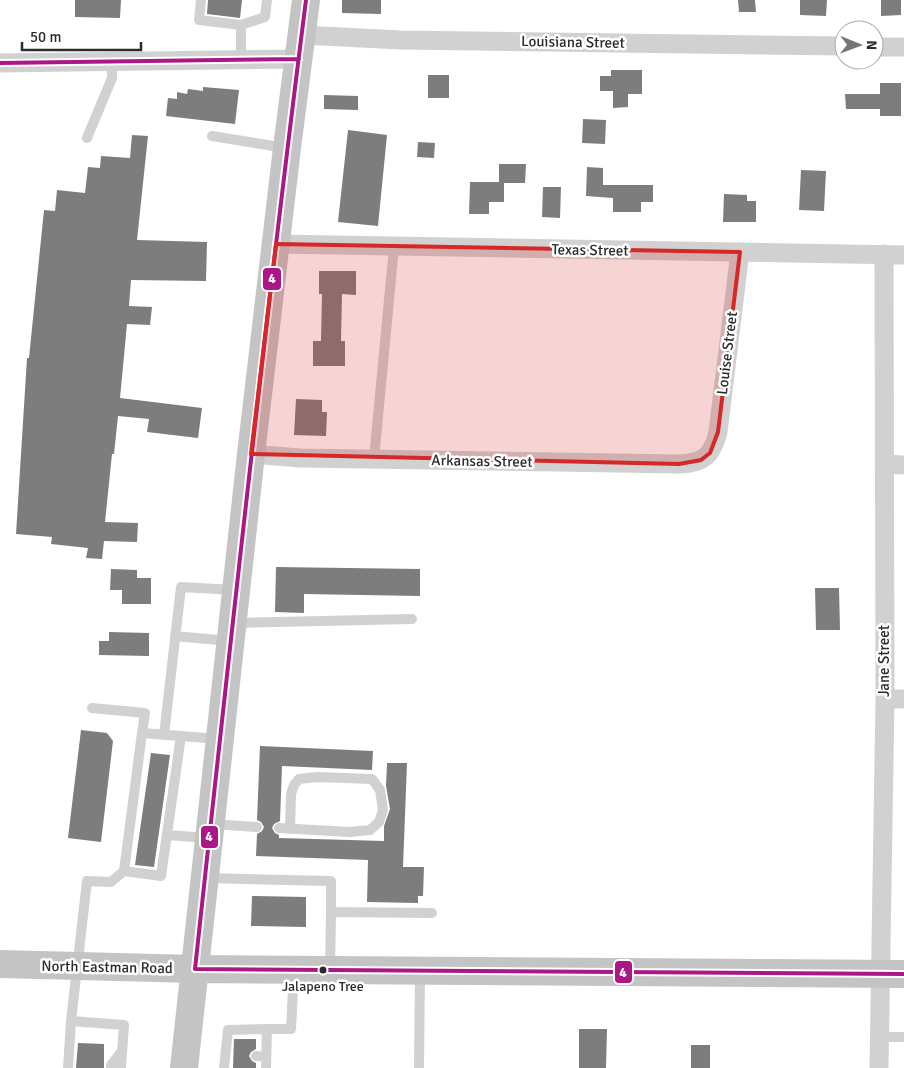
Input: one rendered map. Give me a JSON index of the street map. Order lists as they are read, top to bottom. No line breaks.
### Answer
{"streets":{"main road":["North Eastman Road"],"street":["Louisiana Street","Texas Street","Louise Street","Arkansas Street","Jane Street"]},"crossings":[["Texas Street","Louise Street"],["Texas Street","Jane Street"],["Louise Street","Arkansas Street"],["Jane Street","North Eastman Road"]],"places":["Jalapeno Tree"],"lines":["transit line 4"],"scale_bar":"50 m","north":"right"}
